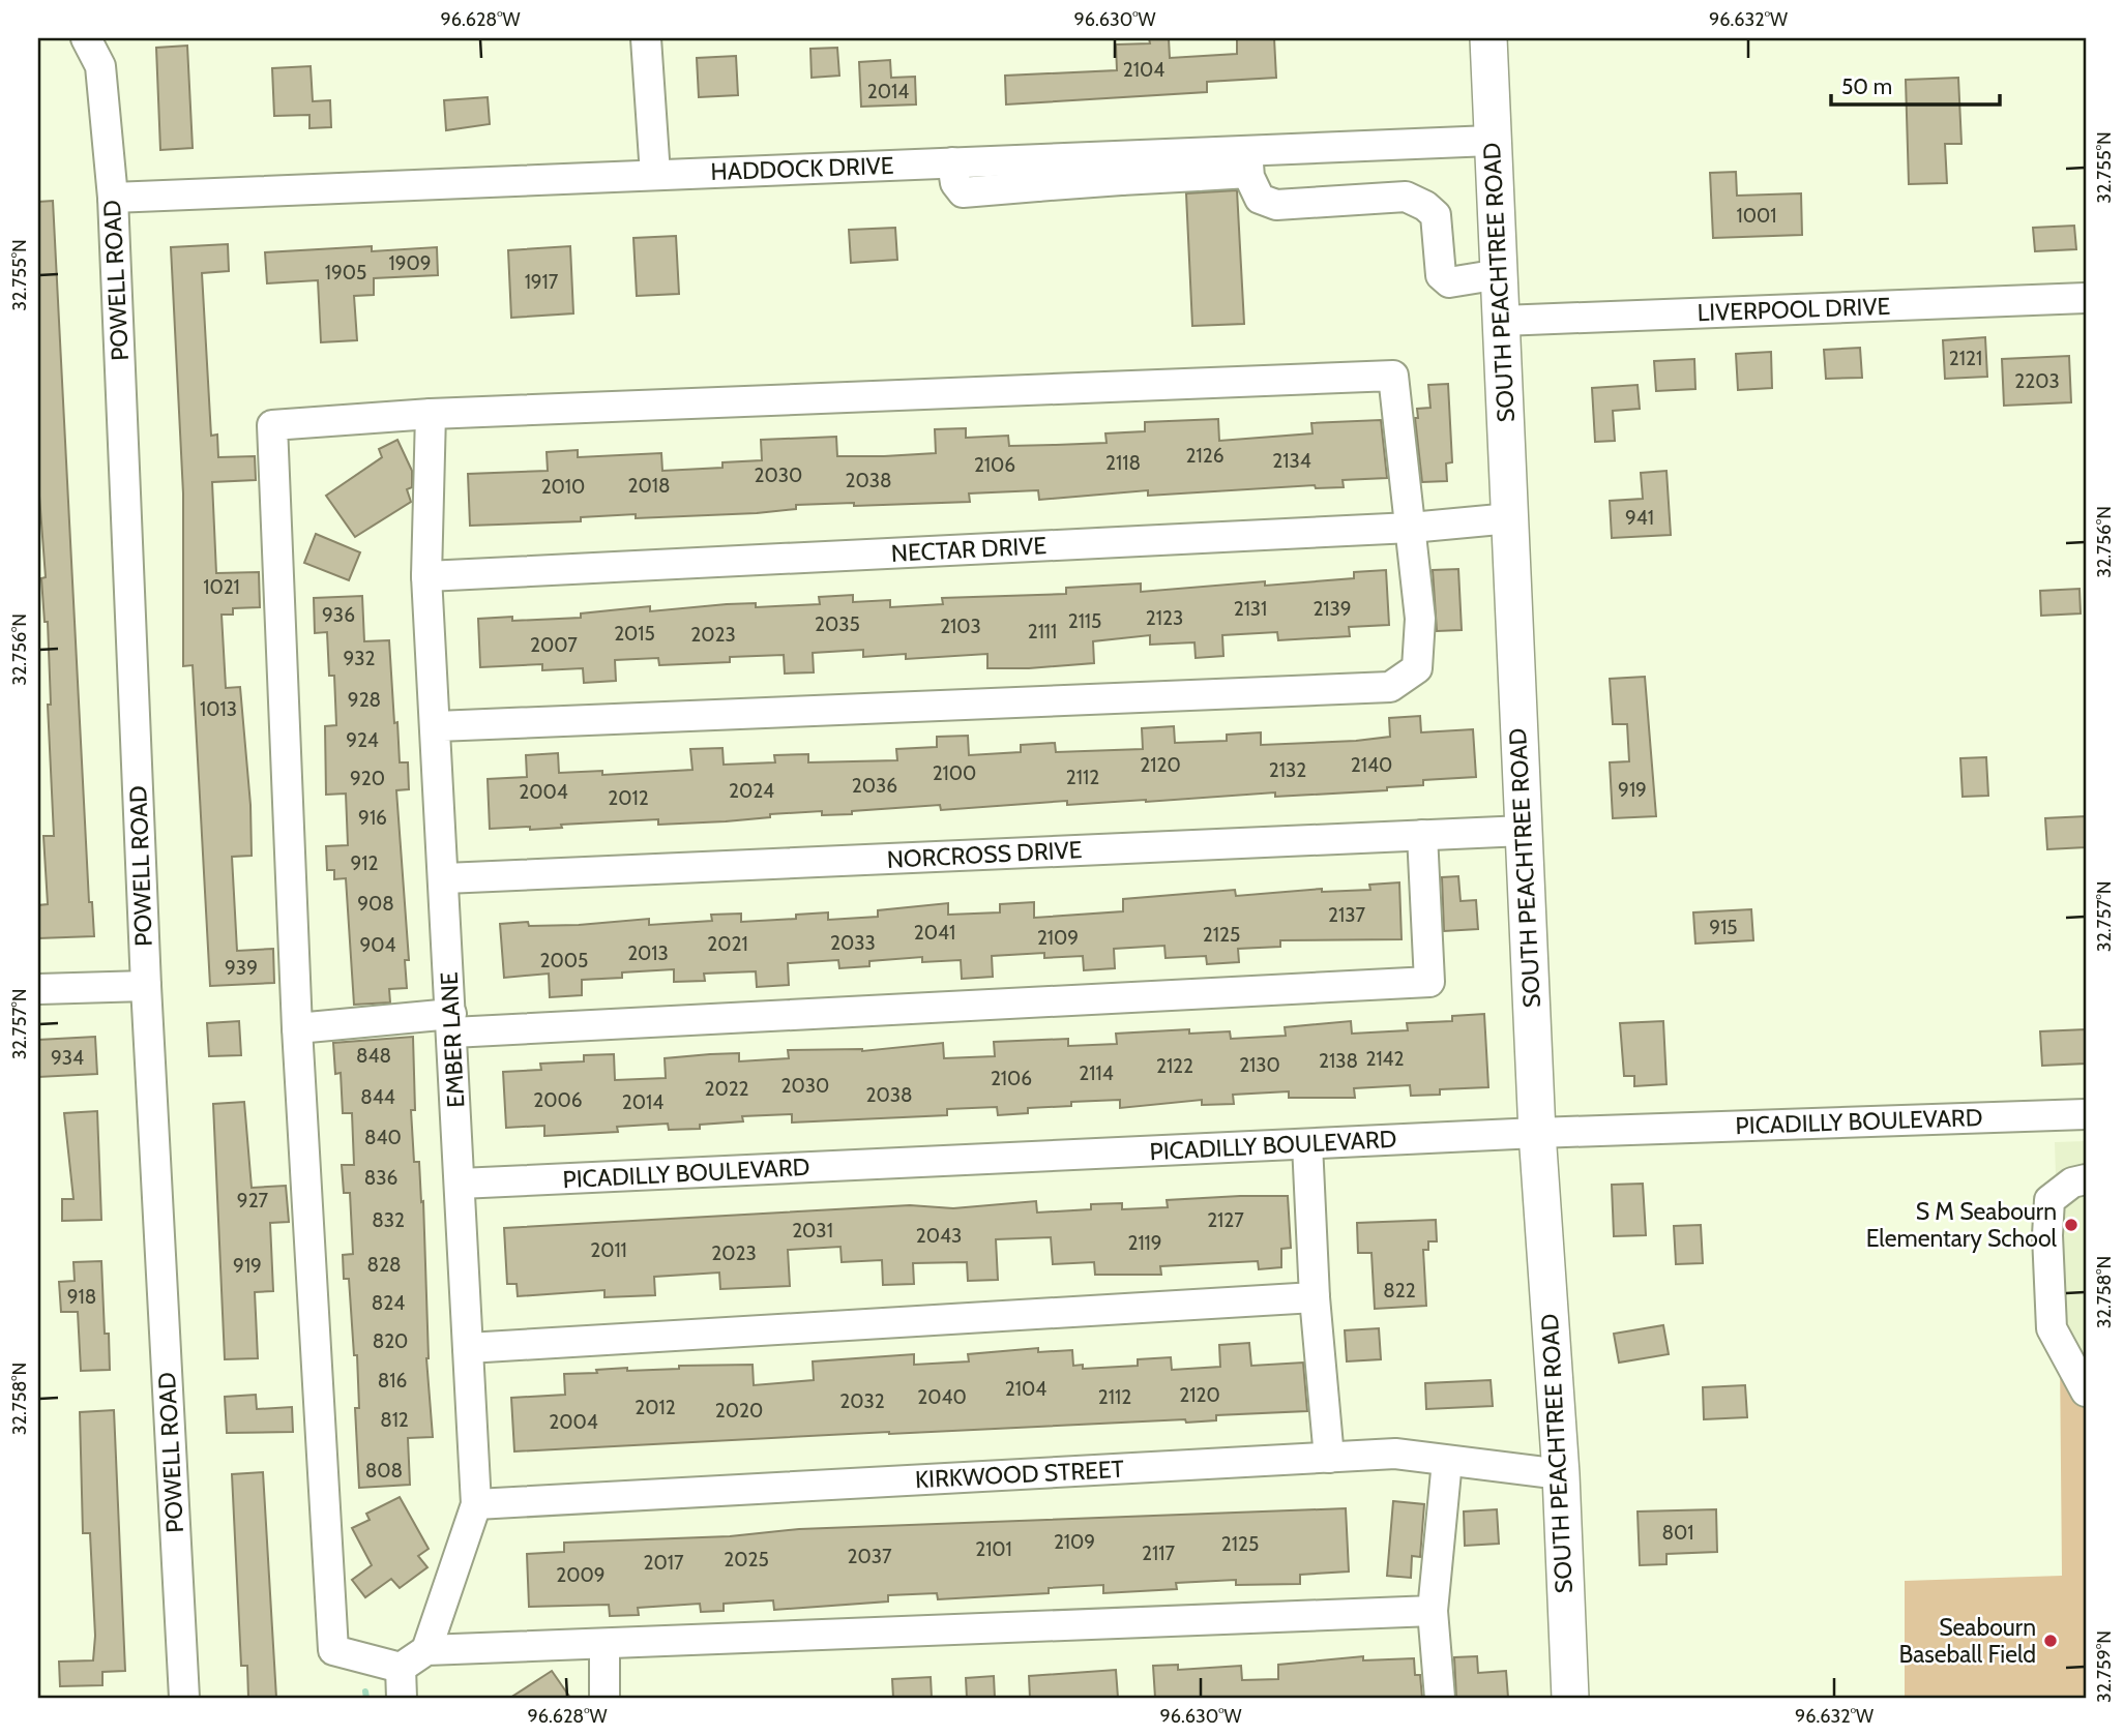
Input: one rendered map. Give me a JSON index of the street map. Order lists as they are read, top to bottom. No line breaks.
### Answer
{"streets":{"main road":["SOUTH PEACHTREE ROAD"],"street":["HADDOCK DRIVE","POWELL ROAD","LIVERPOOL DRIVE","NECTAR DRIVE","NORCROSS DRIVE","EMBER LANE","PICADILLY BOULEVARD","KIRKWOOD STREET"]},"crossings":[["HADDOCK DRIVE","POWELL ROAD"],["HADDOCK DRIVE","SOUTH PEACHTREE ROAD"],["SOUTH PEACHTREE ROAD","LIVERPOOL DRIVE"],["SOUTH PEACHTREE ROAD","NECTAR DRIVE"],["SOUTH PEACHTREE ROAD","NORCROSS DRIVE"],["SOUTH PEACHTREE ROAD","PICADILLY BOULEVARD"],["SOUTH PEACHTREE ROAD","KIRKWOOD STREET"],["NECTAR DRIVE","EMBER LANE"],["NORCROSS DRIVE","EMBER LANE"],["EMBER LANE","PICADILLY BOULEVARD"],["EMBER LANE","KIRKWOOD STREET"]],"places":["S M Seabourn Elementary School","Seabourn Baseball Field"],"house_numbers":["2104","2014","1001","1909","1905","1917","2121","2203","2126","2134","2118","2106","2030","2038","2018","2010","941","1021","2131","2139","936","2123","2115","2035","2103","2111","2015","2023","2007","932","928","1013","924","2120","2140","2132","2100","2112","920","2036","919","2024","2004","2012","916","912","908","2137","915","2041","2125","2109","2033","2021","904","2013","2005","939","848","934","2142","2138","2130","2122","2114","2106","2030","2022","2038","844","2006","2014","840","836","927","832","2127","2031","2043","2119","2011","2023","828","919","822","918","824","820","816","2104","2120","2040","2112","2032","2012","2020","812","2004","808","801","2109","2125","2101","2117","2037","2025","2017","2009"],"scale_bar":"50 m","coordinates":["96.628°W","96.630°W","96.632°W","32.755°N","32.756°N","32.757°N","32.758°N","32.759°N"]}
